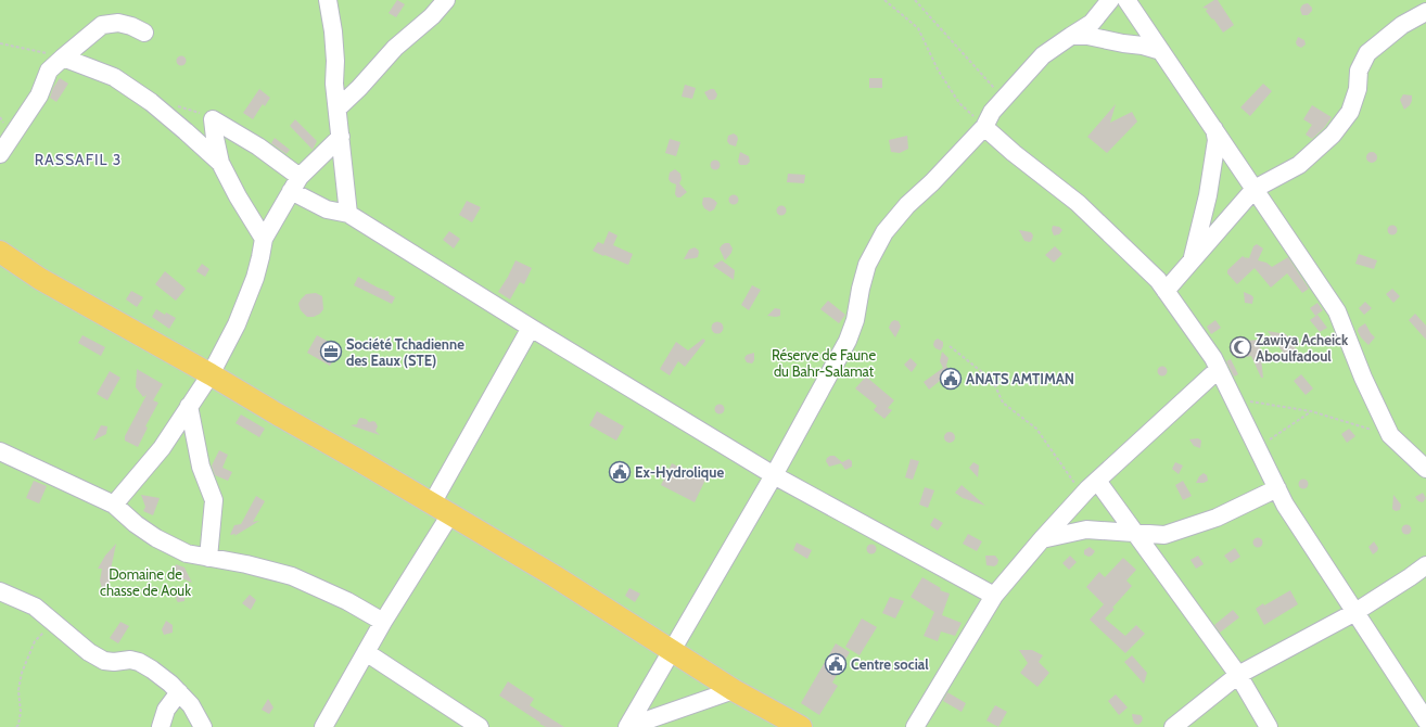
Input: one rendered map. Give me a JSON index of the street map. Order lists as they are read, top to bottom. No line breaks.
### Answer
{"districts":["RASSAFIL 3"],"parks":["Réserve de Faune du Bahr-Salamat","Domaine de chasse de Aouk"],"places":{"mosque":["Zawiya Acheick Aboulfadoul"],"office":["Société Tchadienne des Eaux (STE)"],"public building":["ANATS AMTIMAN","Ex-Hydrolique","Centre social"]}}
